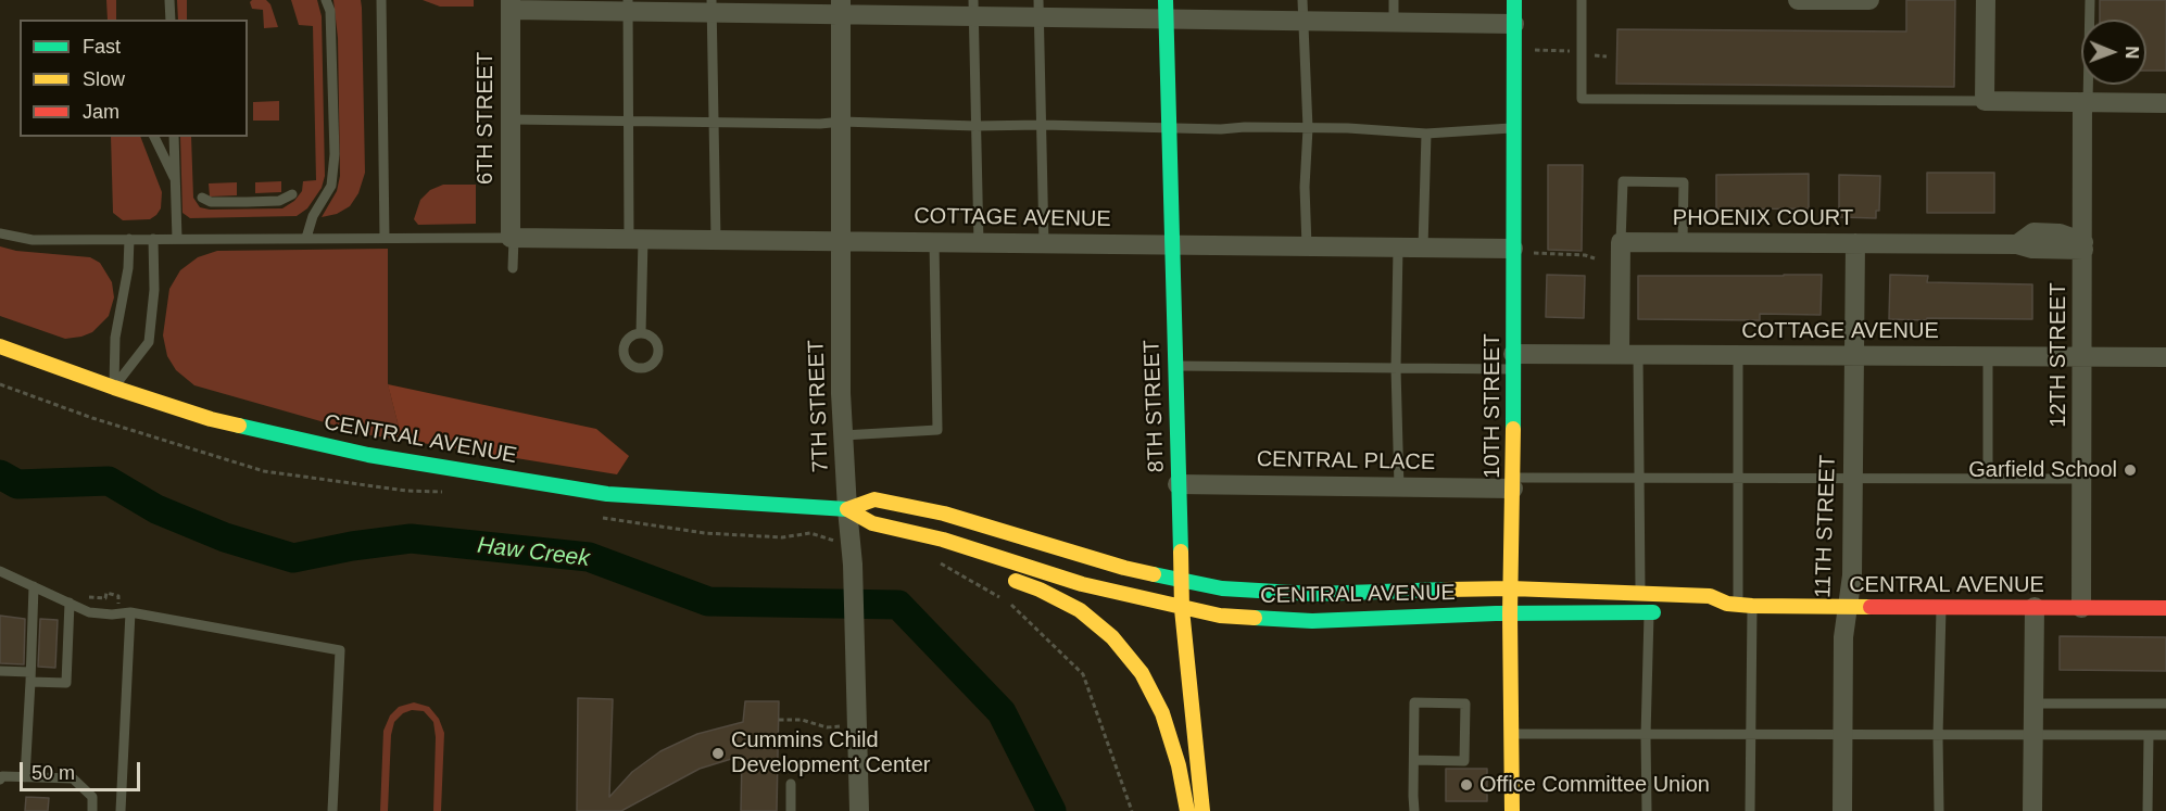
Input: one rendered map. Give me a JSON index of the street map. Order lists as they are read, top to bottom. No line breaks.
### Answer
{"streets":{"main road":["8TH STREET","10TH STREET","CENTRAL AVENUE"],"street":["6TH STREET","COTTAGE AVENUE","PHOENIX COURT","12TH STREET","7TH STREET","CENTRAL PLACE","11TH STREET"]},"crossings":[["6TH STREET","COTTAGE AVENUE"],["COTTAGE AVENUE","12TH STREET"],["COTTAGE AVENUE","7TH STREET"],["COTTAGE AVENUE","8TH STREET"],["COTTAGE AVENUE","10TH STREET"],["COTTAGE AVENUE","11TH STREET"],["PHOENIX COURT","12TH STREET"],["PHOENIX COURT","11TH STREET"],["12TH STREET","CENTRAL AVENUE"],["7TH STREET","CENTRAL AVENUE"],["8TH STREET","CENTRAL AVENUE"],["8TH STREET","CENTRAL PLACE"],["10TH STREET","CENTRAL AVENUE"],["10TH STREET","CENTRAL PLACE"],["CENTRAL AVENUE","11TH STREET"]],"water":["Haw Creek"],"places":["Garfield School","Cummins Child Development Center","Office Committee Union"],"legend":["Fast","Slow","Jam"],"scale_bar":"50 m","north":"right"}
